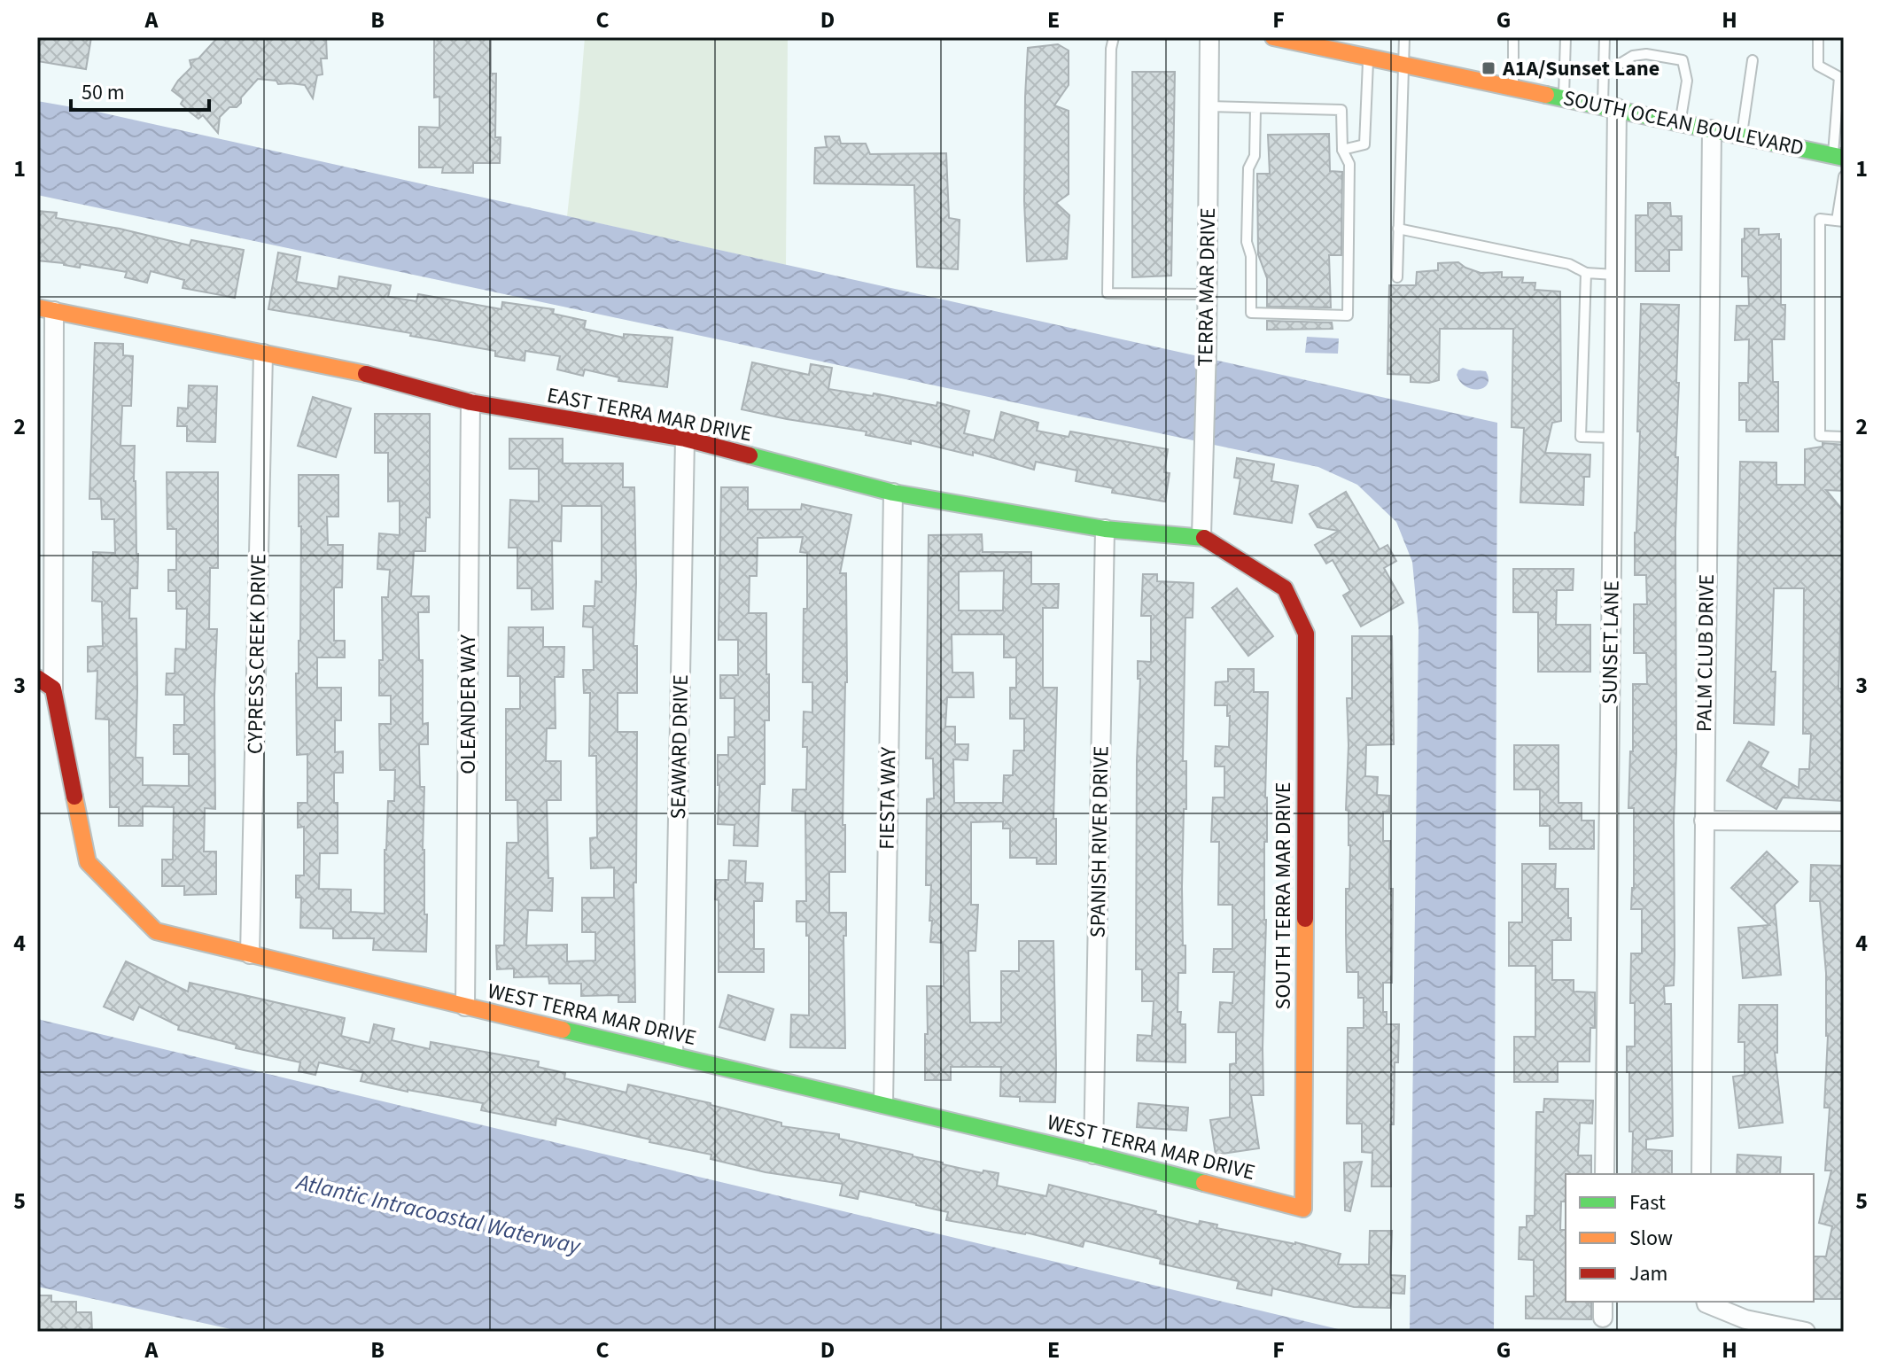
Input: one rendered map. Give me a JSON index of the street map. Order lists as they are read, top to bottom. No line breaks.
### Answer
{"streets":{"street":["SOUTH OCEAN BOULEVARD","TERRA MAR DRIVE","EAST TERRA MAR DRIVE","SUNSET LANE","PALM CLUB DRIVE","CYPRESS CREEK DRIVE","OLEANDER WAY","SEAWARD DRIVE","FIESTA WAY","SPANISH RIVER DRIVE","SOUTH TERRA MAR DRIVE","WEST TERRA MAR DRIVE"]},"crossings":[["SOUTH OCEAN BOULEVARD","SUNSET LANE"],["SOUTH OCEAN BOULEVARD","PALM CLUB DRIVE"],["TERRA MAR DRIVE","EAST TERRA MAR DRIVE"],["EAST TERRA MAR DRIVE","CYPRESS CREEK DRIVE"],["EAST TERRA MAR DRIVE","OLEANDER WAY"],["EAST TERRA MAR DRIVE","SEAWARD DRIVE"],["EAST TERRA MAR DRIVE","FIESTA WAY"],["EAST TERRA MAR DRIVE","SPANISH RIVER DRIVE"],["EAST TERRA MAR DRIVE","SOUTH TERRA MAR DRIVE"],["CYPRESS CREEK DRIVE","WEST TERRA MAR DRIVE"],["OLEANDER WAY","WEST TERRA MAR DRIVE"],["SEAWARD DRIVE","WEST TERRA MAR DRIVE"],["FIESTA WAY","WEST TERRA MAR DRIVE"],["SPANISH RIVER DRIVE","WEST TERRA MAR DRIVE"],["SOUTH TERRA MAR DRIVE","WEST TERRA MAR DRIVE"]],"water":["Atlantic Intracoastal Waterway"],"places":{"transit":["A1A/Sunset Lane"]},"legend":["Fast","Slow","Jam"],"scale_bar":"50 m","grid":{"columns":["A","B","C","D","E","F","G","H"],"rows":["1","2","3","4","5"]}}
